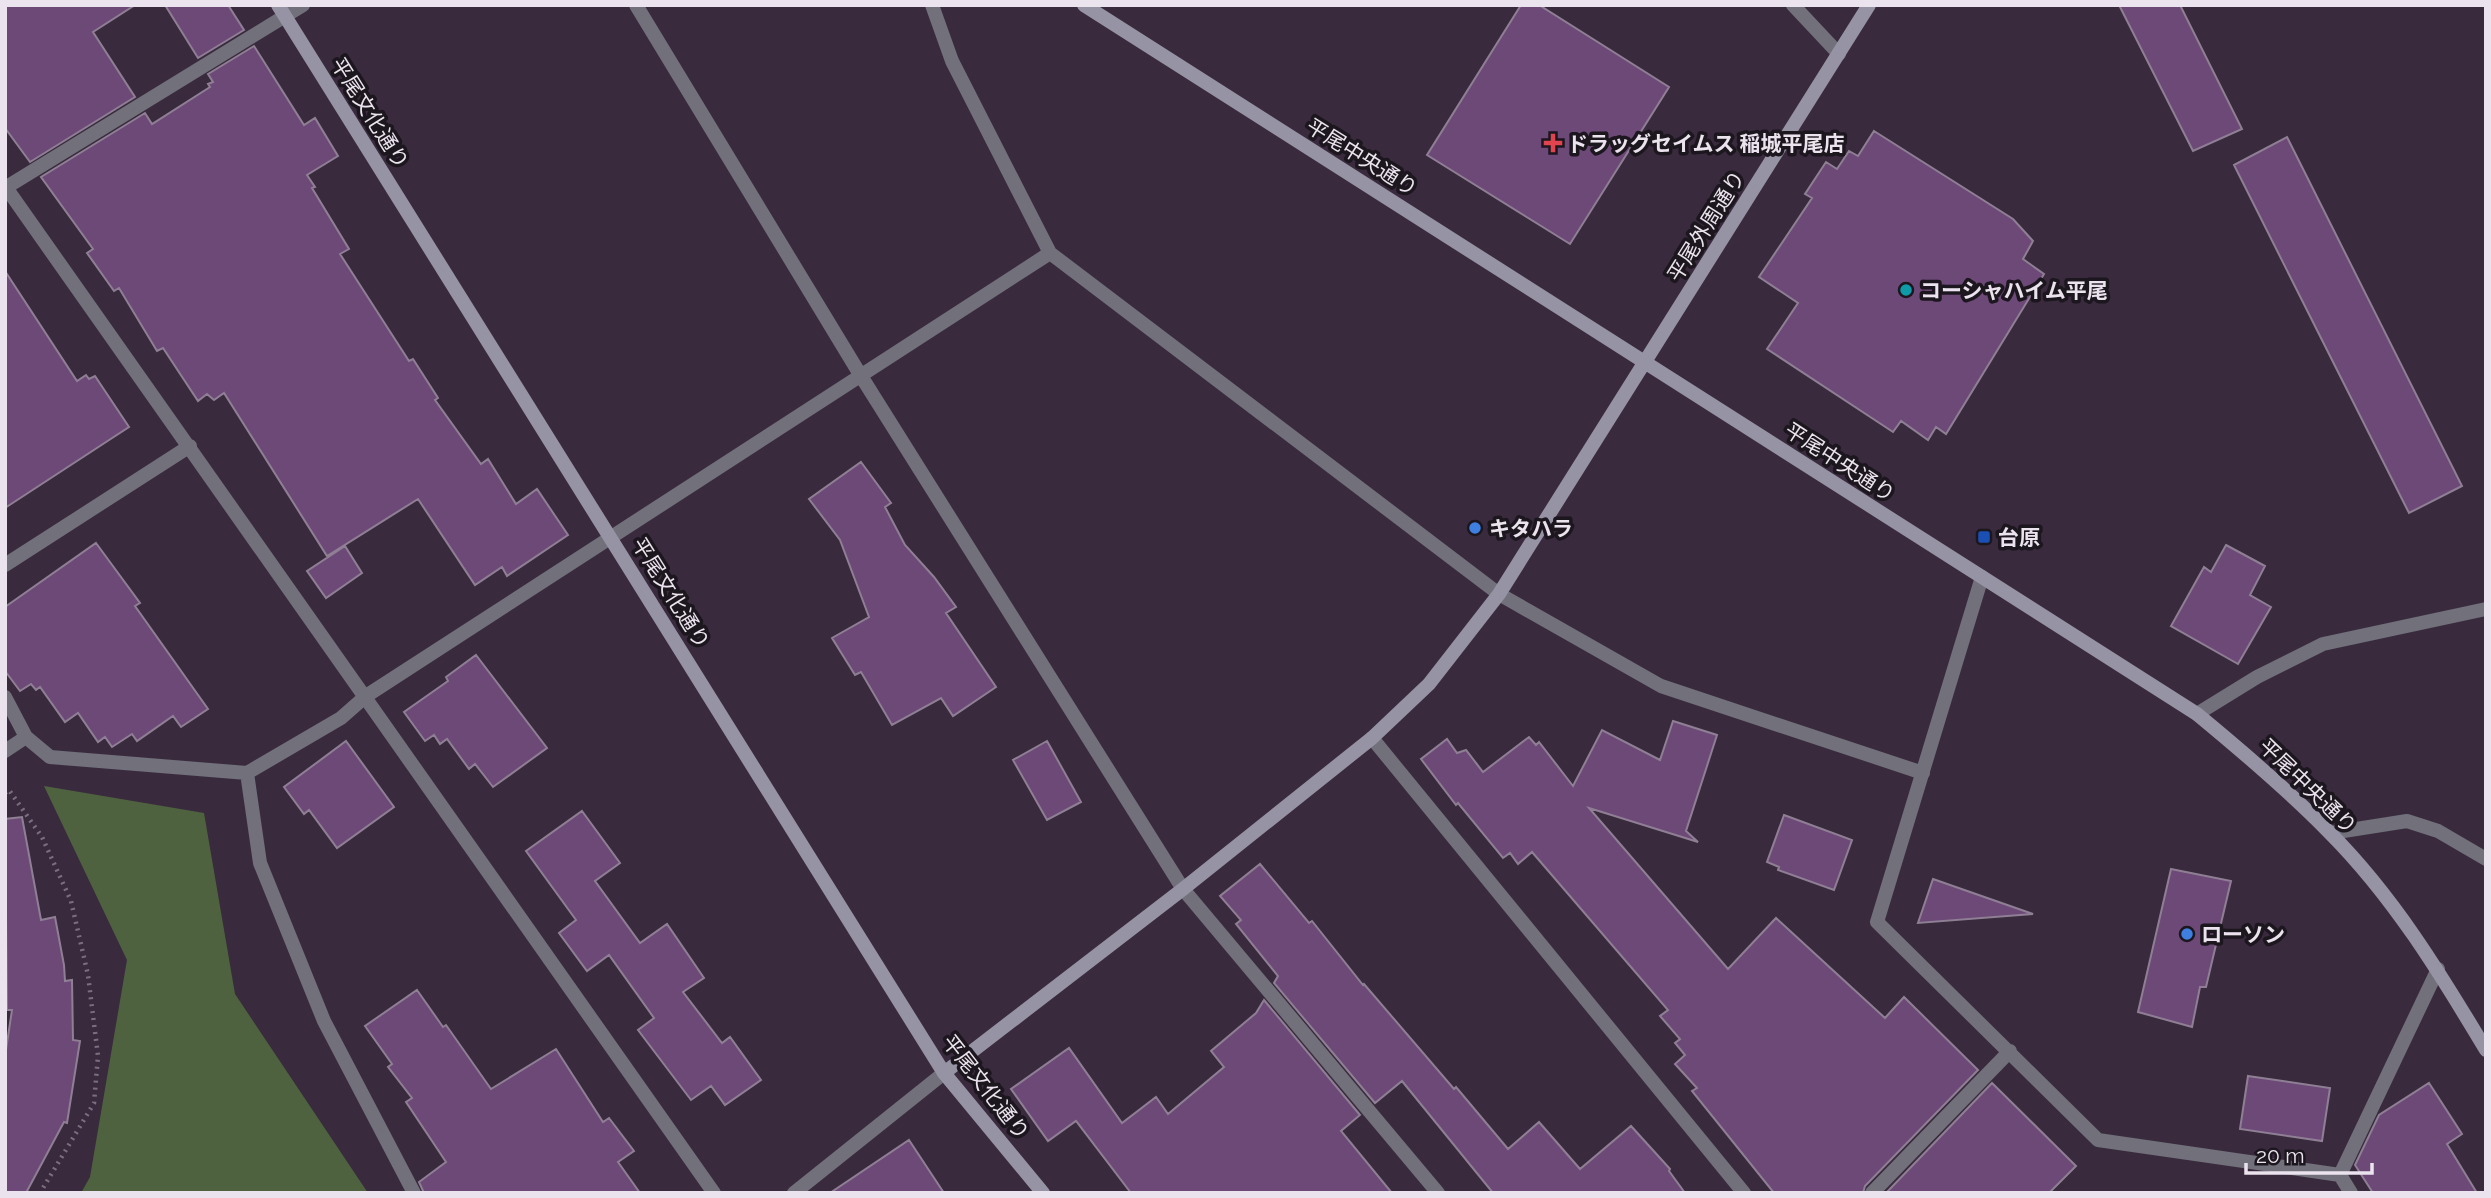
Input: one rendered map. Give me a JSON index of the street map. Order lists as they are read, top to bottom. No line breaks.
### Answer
{"streets":{"street":["平尾文化通り","平尾中央通り","平尾外周通り"]},"crossings":[["平尾文化通り","平尾外周通り"],["平尾中央通り","平尾外周通り"]],"places":{"health":["ドラッグセイムス 稲城平尾店"],"other":["コーシャハイム平尾","キタハラ","ローソン"],"transit":["台原"]},"scale_bar":"20 m"}
